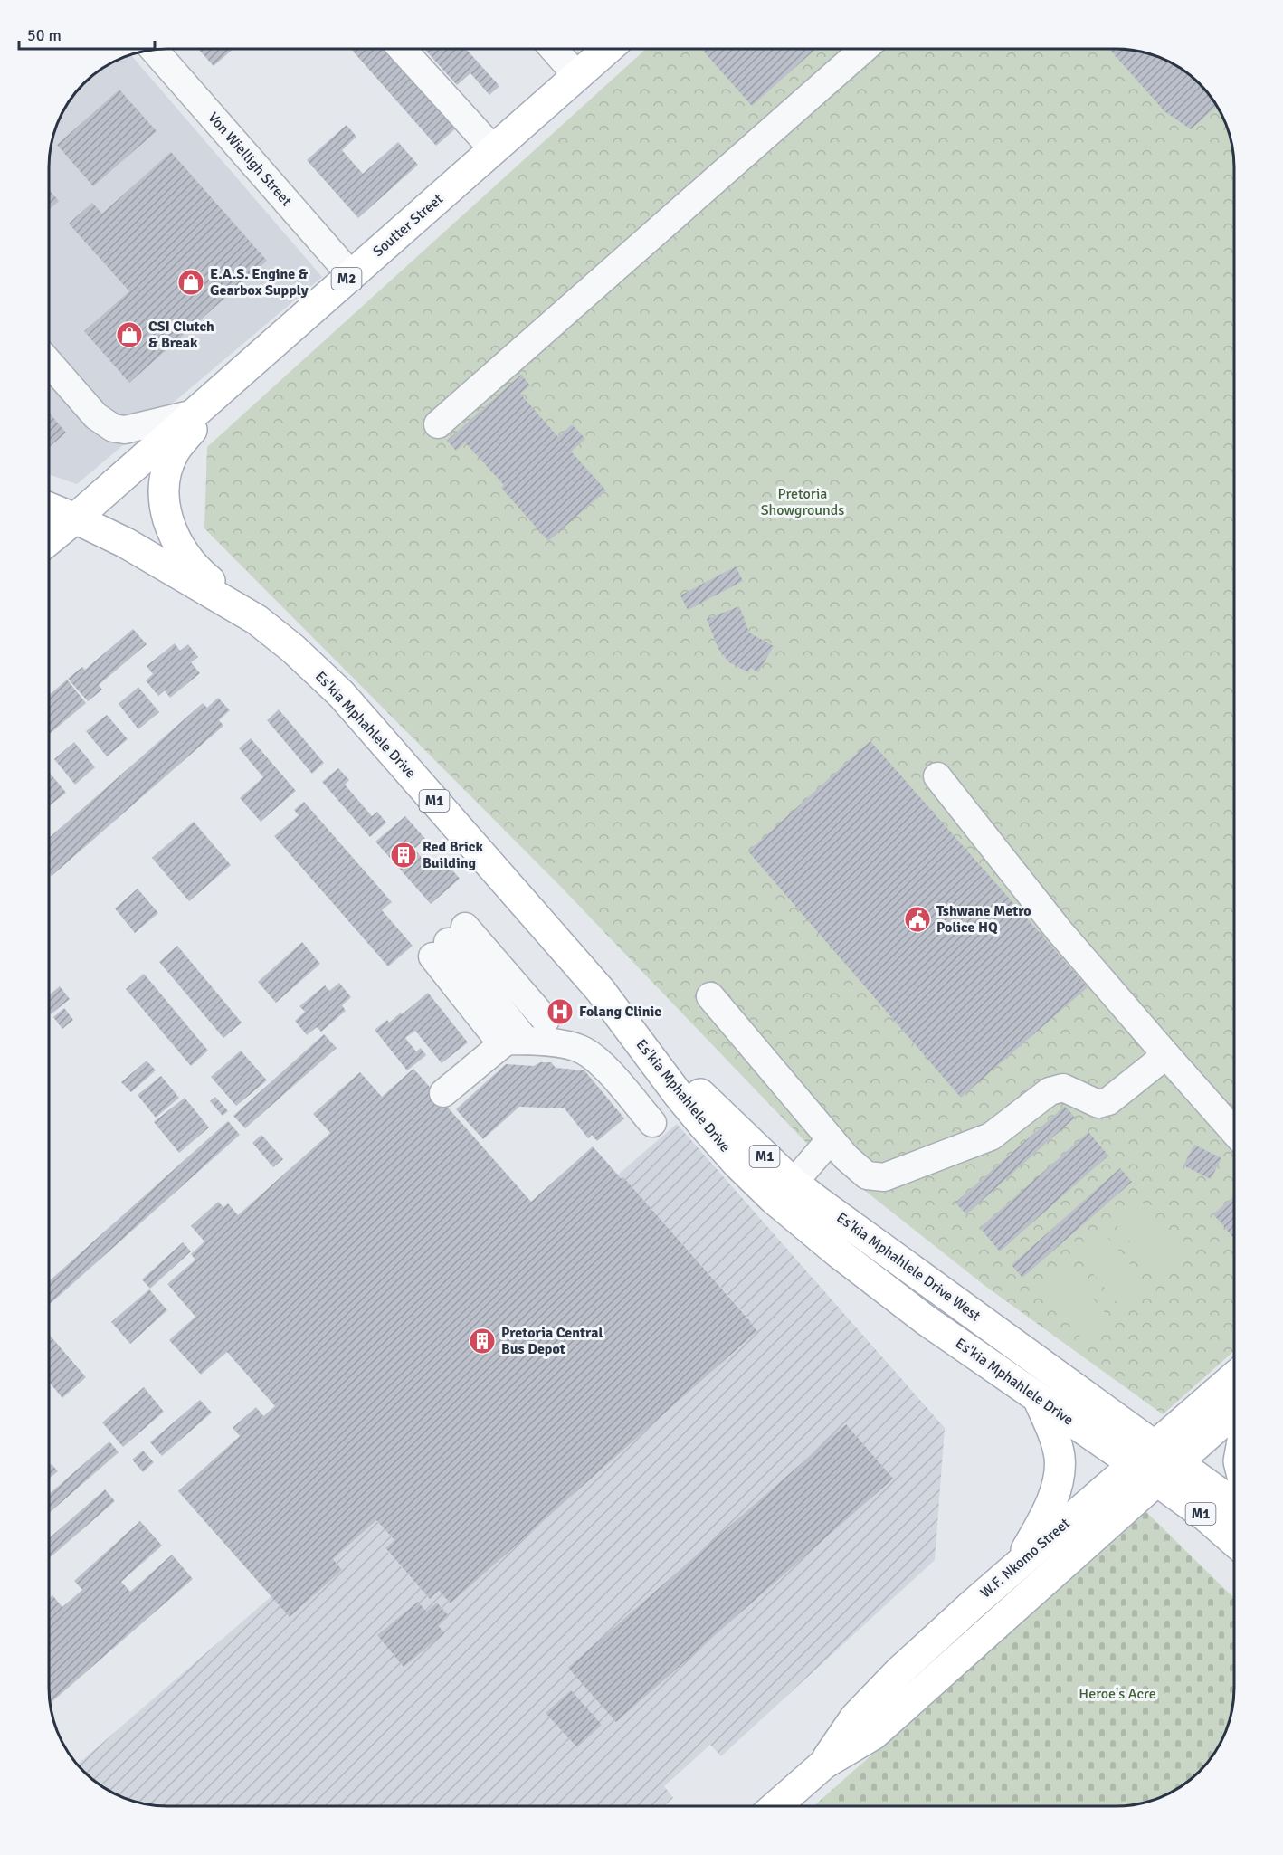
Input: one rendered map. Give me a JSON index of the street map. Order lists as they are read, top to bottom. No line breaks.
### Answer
{"streets":{"main road":["Soutter Street","M2","Es'kia Mphahlele Drive","M1","Es'kia Mphahlele Drive West","W.F. Nkomo Street"],"street":["Von Wielligh Street"]},"crossings":[["Von Wielligh Street","Soutter Street"],["Soutter Street","M2"],["Soutter Street","Es'kia Mphahlele Drive"],["M2","Es'kia Mphahlele Drive"],["Es'kia Mphahlele Drive","Es'kia Mphahlele Drive West"],["Es'kia Mphahlele Drive","W.F. Nkomo Street"],["Es'kia Mphahlele Drive West","W.F. Nkomo Street"]],"parks":["Pretoria Showgrounds","Heroe's Acre"],"places":{"shop":["E.A.S. Engine & Gearbox Supply","CSI Clutch & Break"],"building":["Red Brick Building","Pretoria Central Bus Depot"],"public building":["Tshwane Metro Police HQ"],"hospital":["Folang Clinic"]},"scale_bar":"50 m"}
